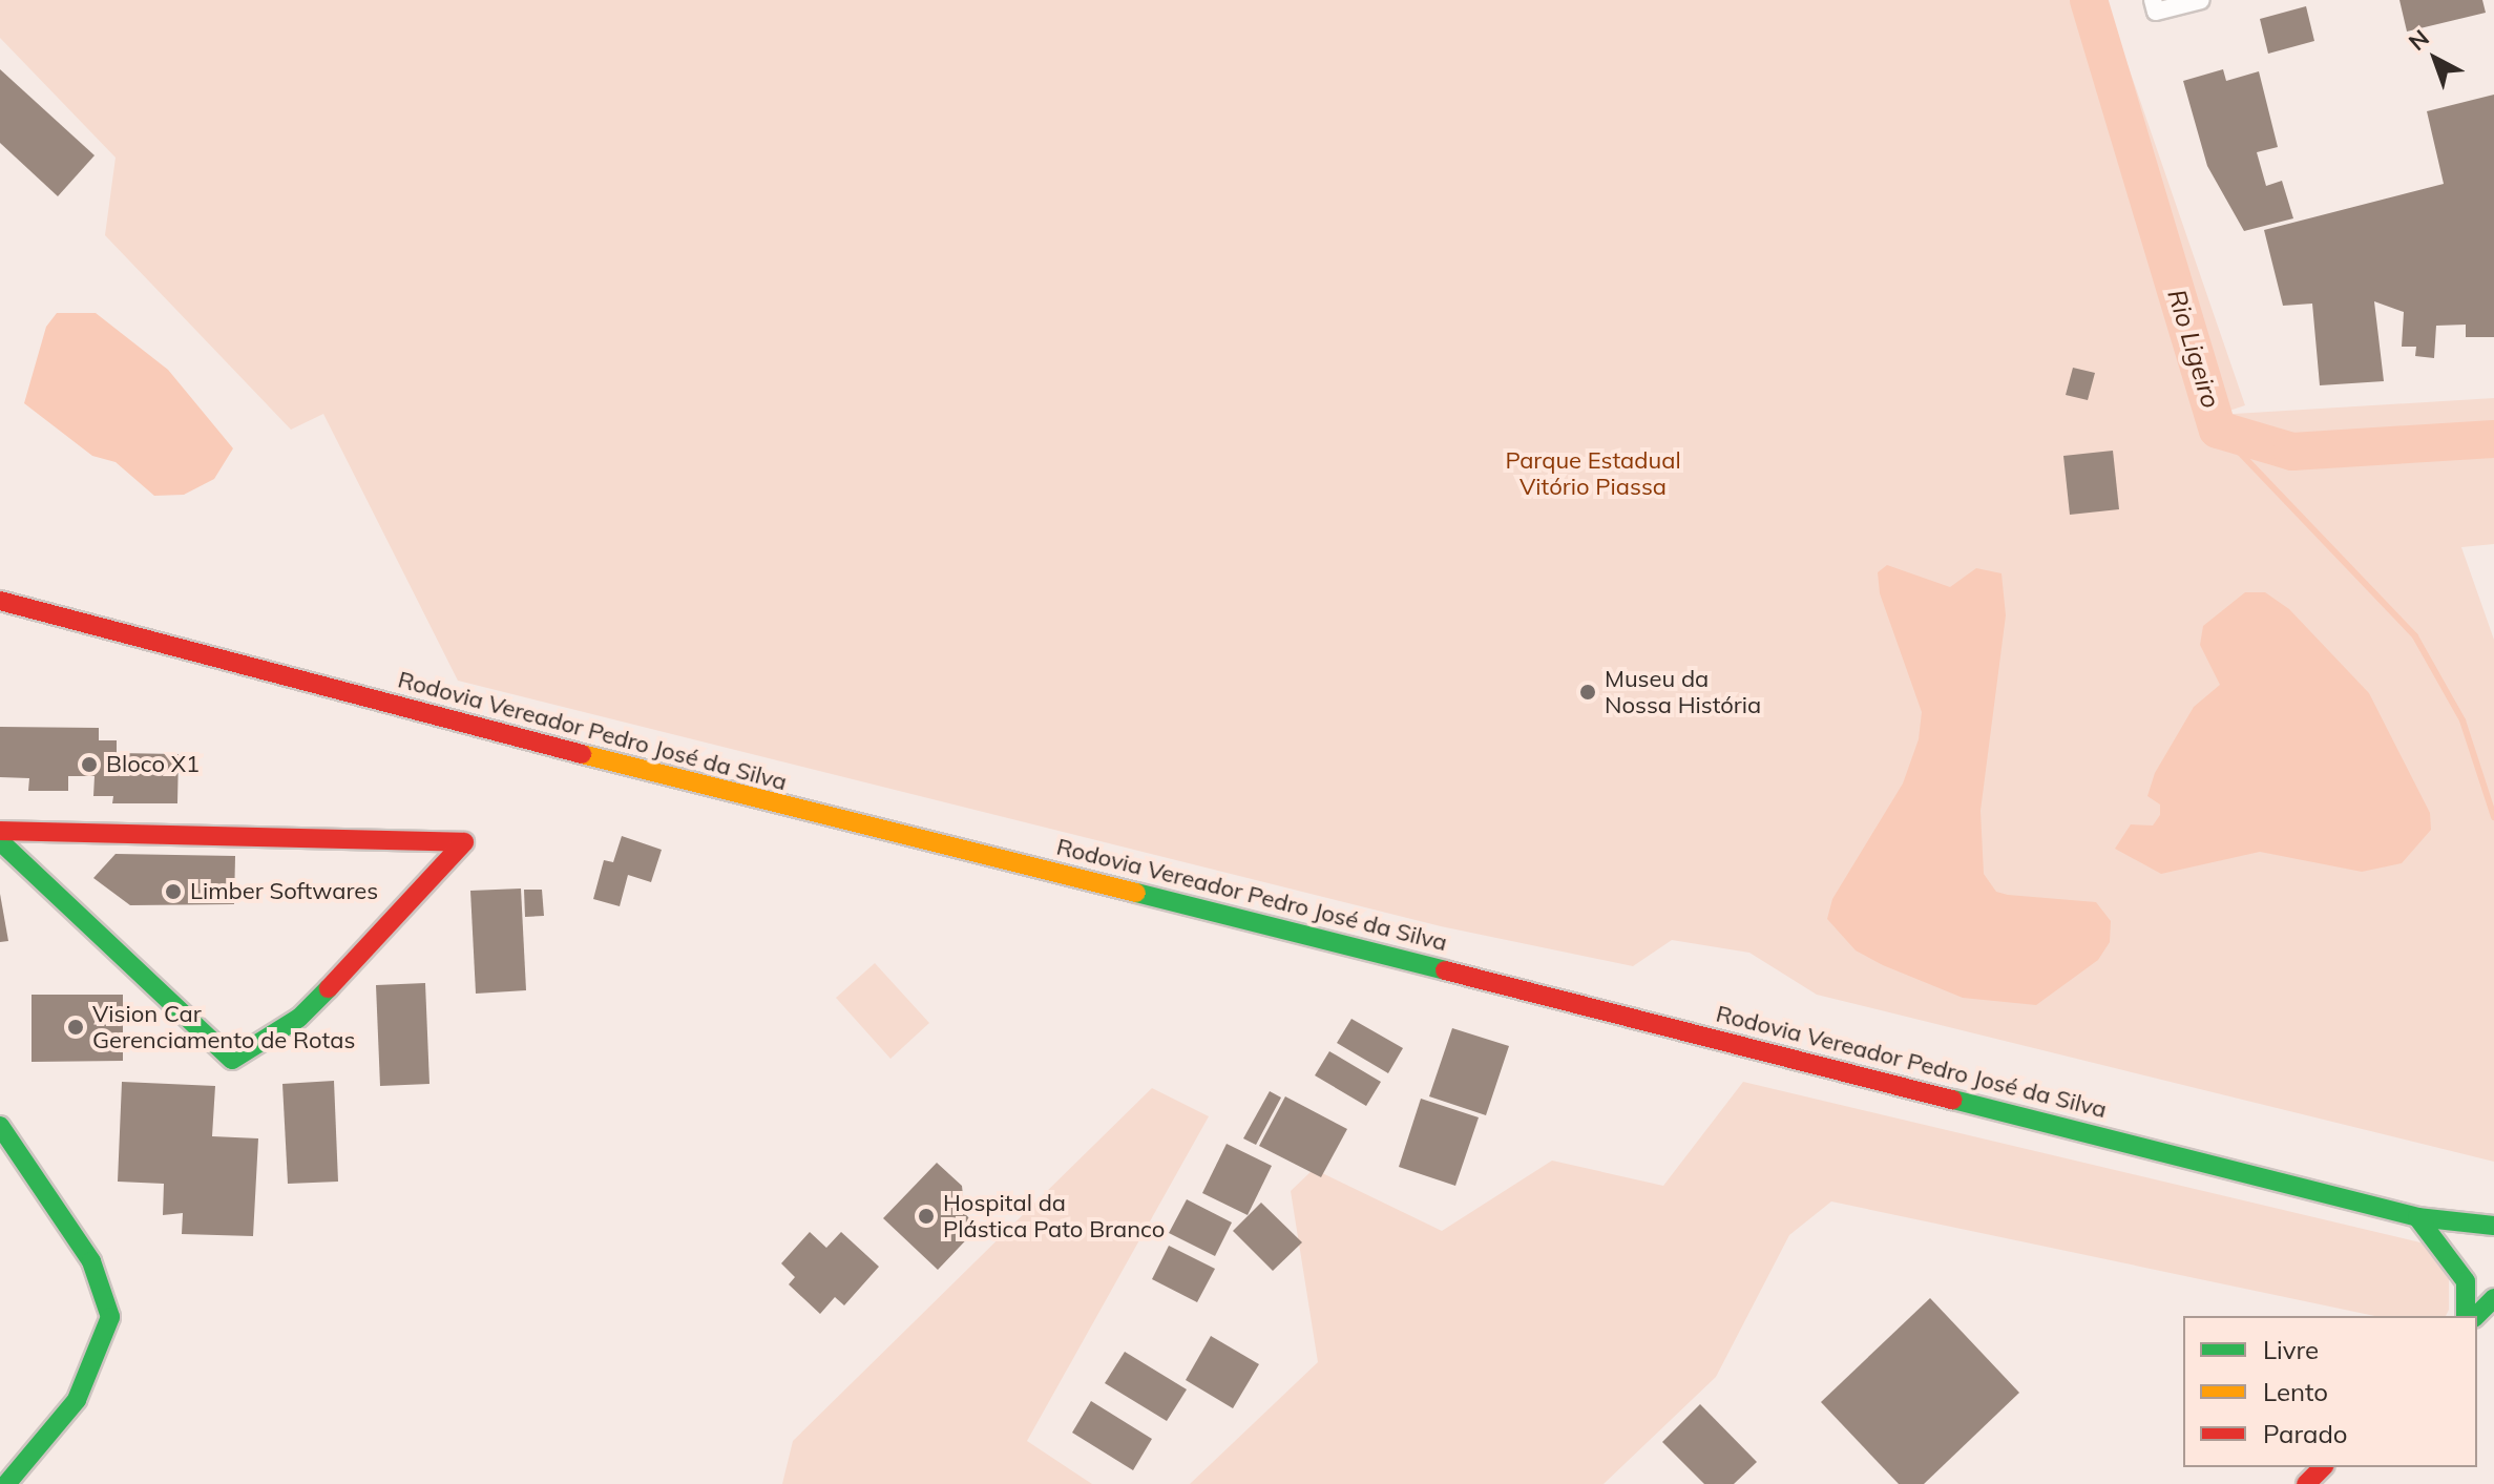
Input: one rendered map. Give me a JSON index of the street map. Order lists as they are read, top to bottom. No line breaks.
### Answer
{"streets":{"main road":["Rodovia Vereador Pedro José da Silva"]},"water":["Rio Ligeiro"],"parks":["Parque Estadual Vitório Piassa"],"places":["Museu da Nossa História","Bloco X1","Limber Softwares","Vision Car Gerenciamento de Rotas","Hospital da Plástica Pato Branco"],"legend":["Livre","Lento","Parado"],"north":"top left"}
